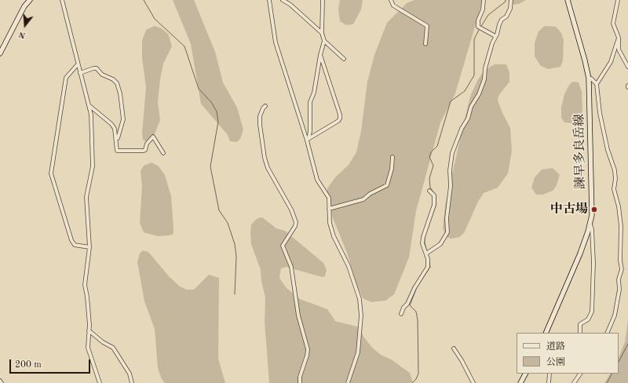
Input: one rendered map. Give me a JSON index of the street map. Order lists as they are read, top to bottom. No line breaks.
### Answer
{"streets":{"main road":["諫早多良岳線"]},"places":["中古場"],"legend":["道路","公園"],"scale_bar":"200 m","north":"bottom"}
